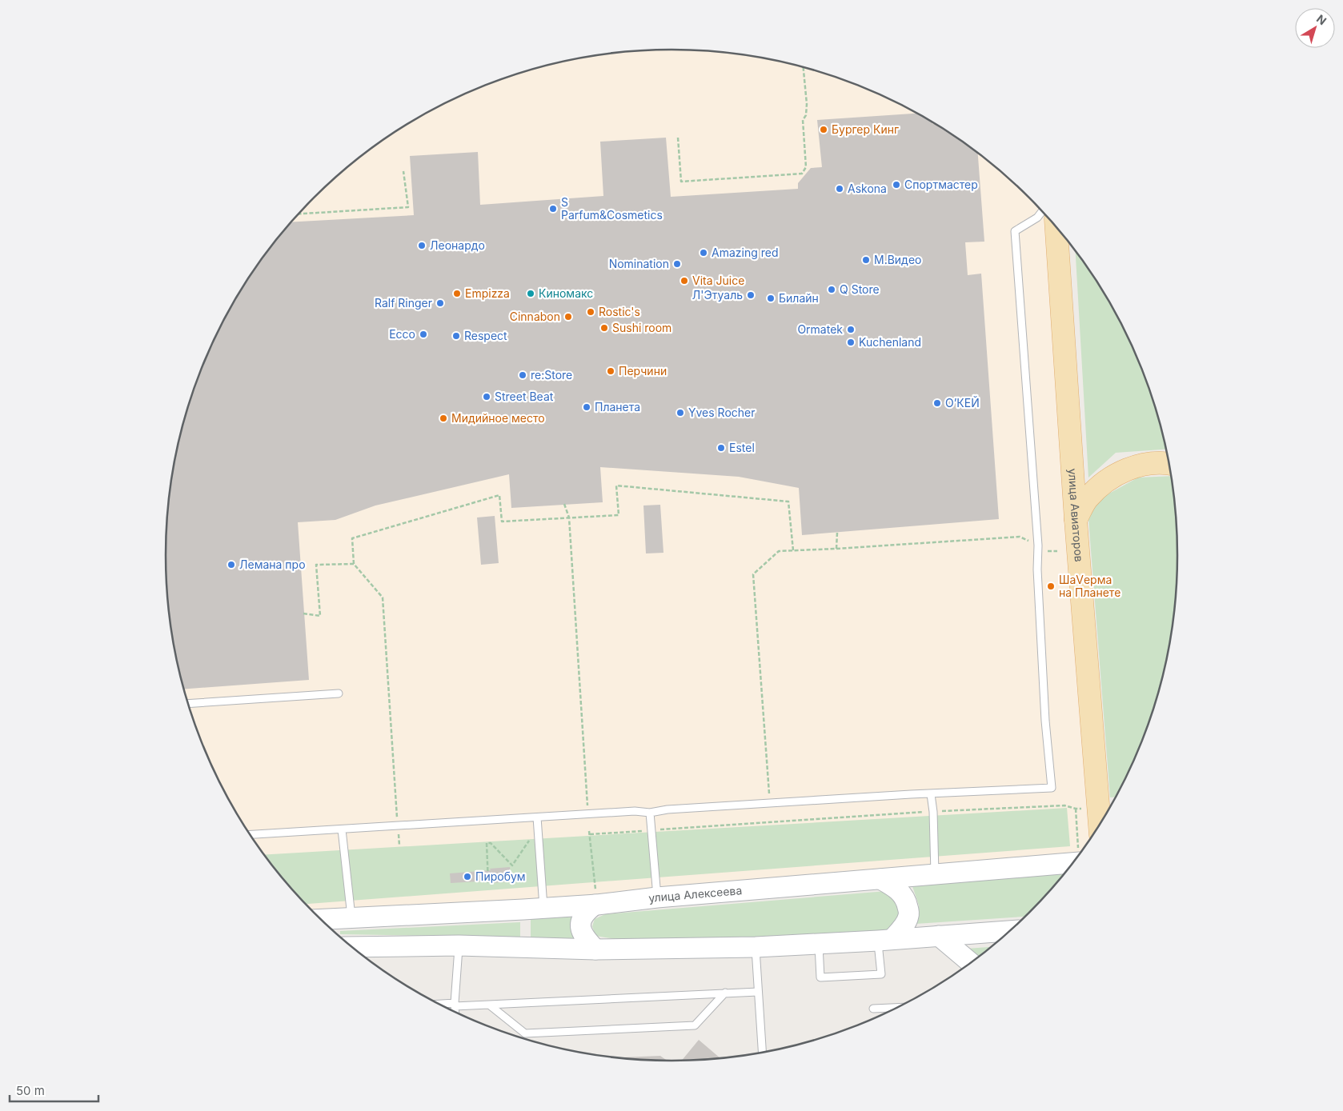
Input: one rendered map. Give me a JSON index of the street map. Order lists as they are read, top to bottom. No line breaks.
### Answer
{"streets":{"main road":["улица Авиаторов"],"street":["улица Алексеева"]},"places":["Бургер Кинг","Спортмастер","Askona","S Parfum&Cosmetics","Леонардо","Amazing red","М.Видео","Nomination","Vita Juice","Q Store","Empizza","Киномакс","Л'Этуаль","Билайн","Ralf Ringer","Rostic's","Cinnabon","Sushi room","Ormatek","Ecco","Respect","Kuchenland","Перчини","re:Store","Street Beat","О’КЕЙ","Планета","Yves Rocher","Мидийное место","Estel","Лемана про","ШаVерма на Планете","Пиробум"],"scale_bar":"50 m","north":"top right"}
